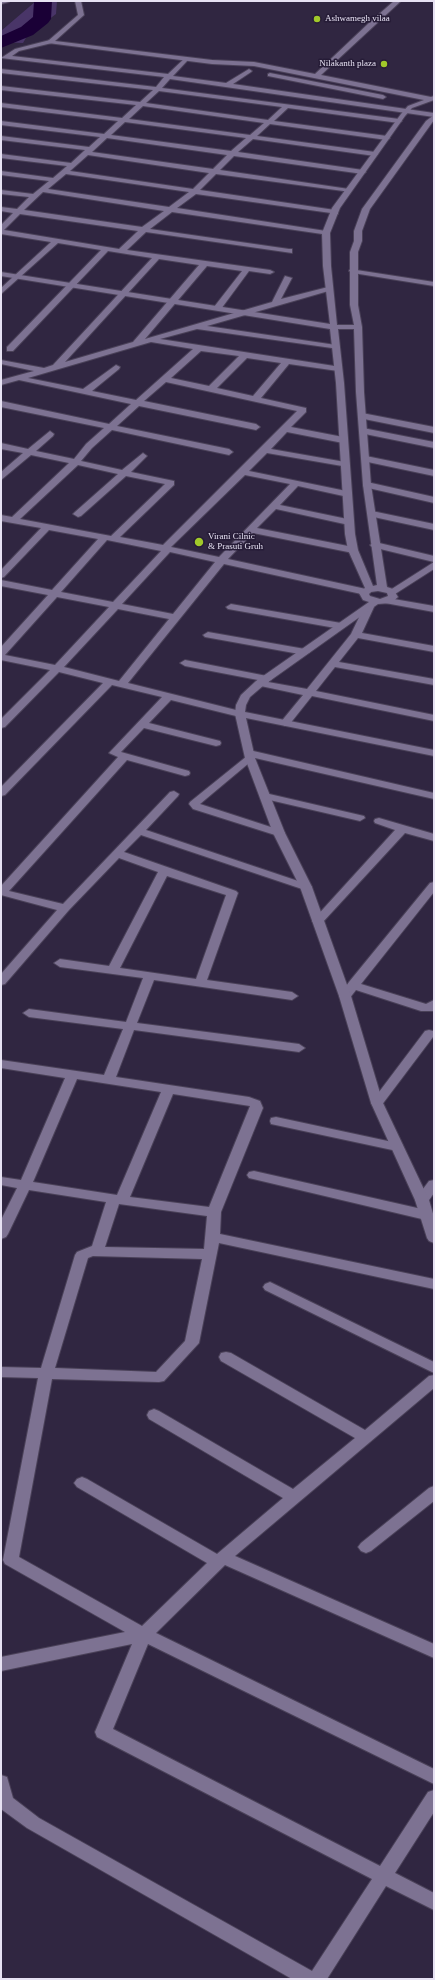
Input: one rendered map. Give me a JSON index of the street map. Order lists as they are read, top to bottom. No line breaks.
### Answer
{"places":["Ashwamegh vilaa","Nilakanth plaza","Virani Cilnic & Prasuti Gruh"]}
